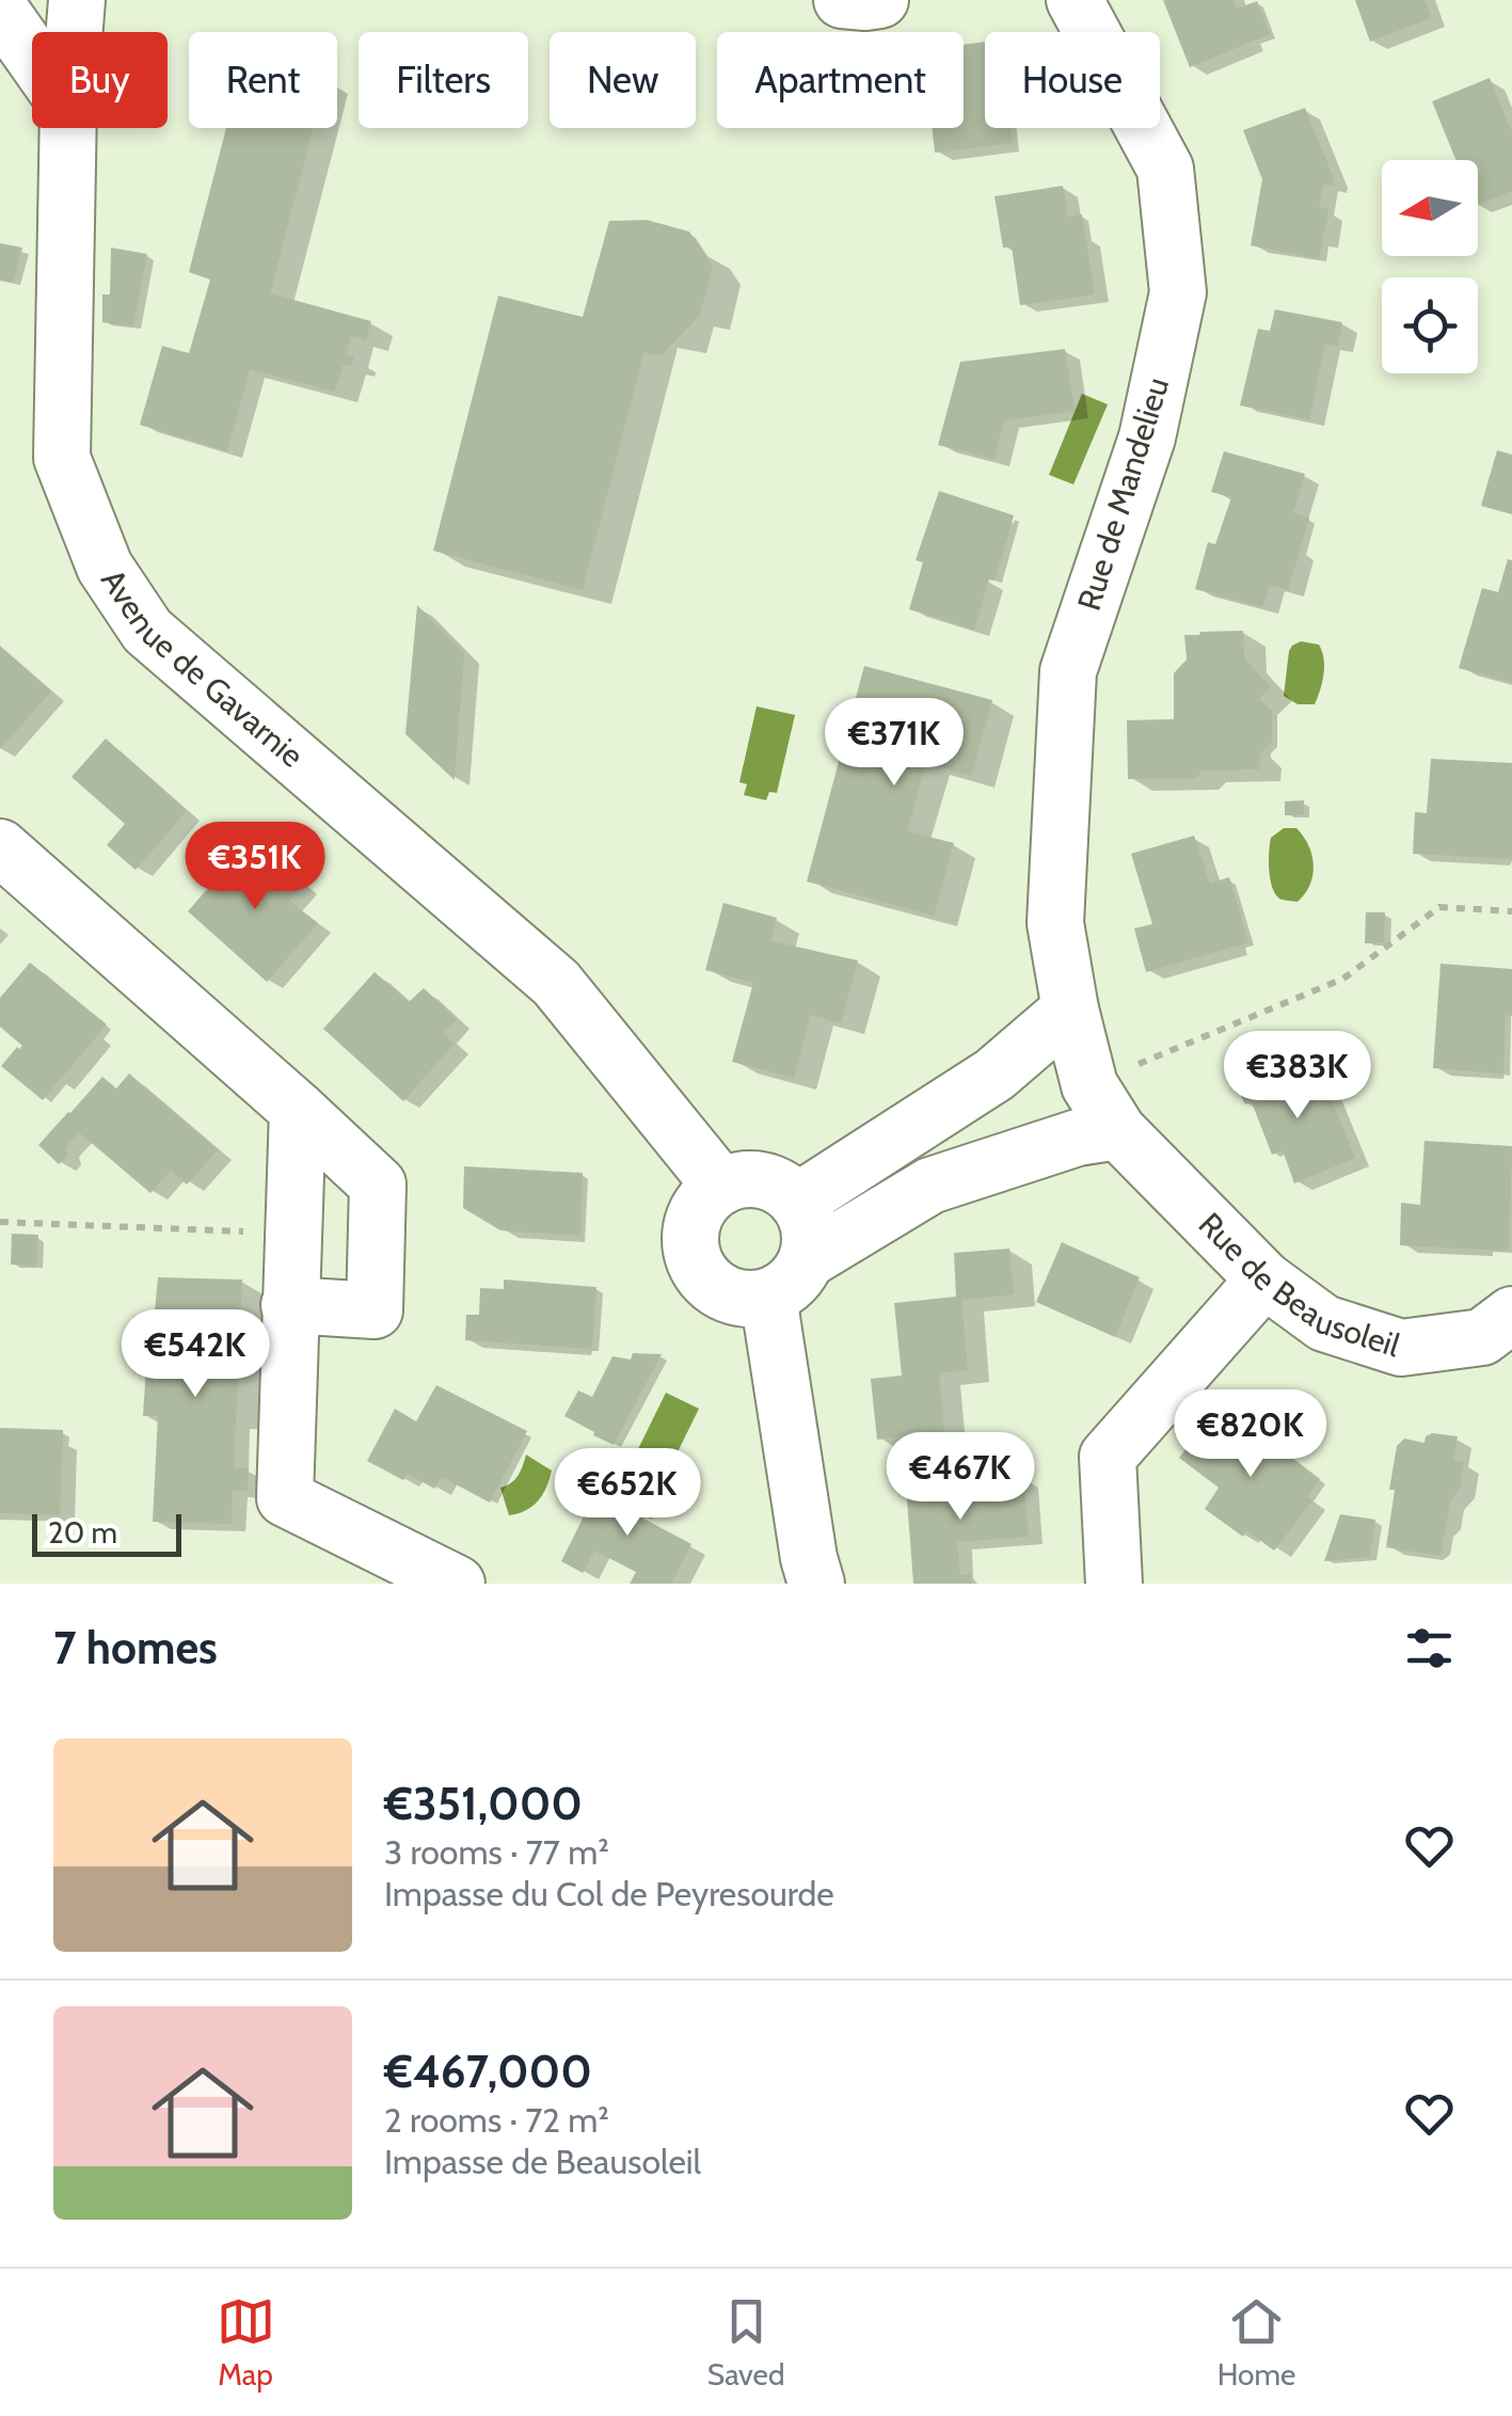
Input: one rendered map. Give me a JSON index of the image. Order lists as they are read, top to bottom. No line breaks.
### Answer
{"streets":{"street":["Rue de Mandelieu","Avenue de Gavarnie","Rue de Beausoleil"]},"scale_bar":"20 m","north":"left","page":{"chip":["Buy","Rent","Filters","New","Apartment","House"],"price":["€371K","€351K","€383K","€542K","€820K","€467K","€652K"],"scale":"20 m","heading":"7 homes","list":[{"name":"€351,000","note":"3 rooms · 77 m² · Impasse du Col de Peyresourde"},{"name":"€467,000","note":"2 rooms · 72 m² · Impasse de Beausoleil"}],"tabs":["Map","Saved","Home"]}}
